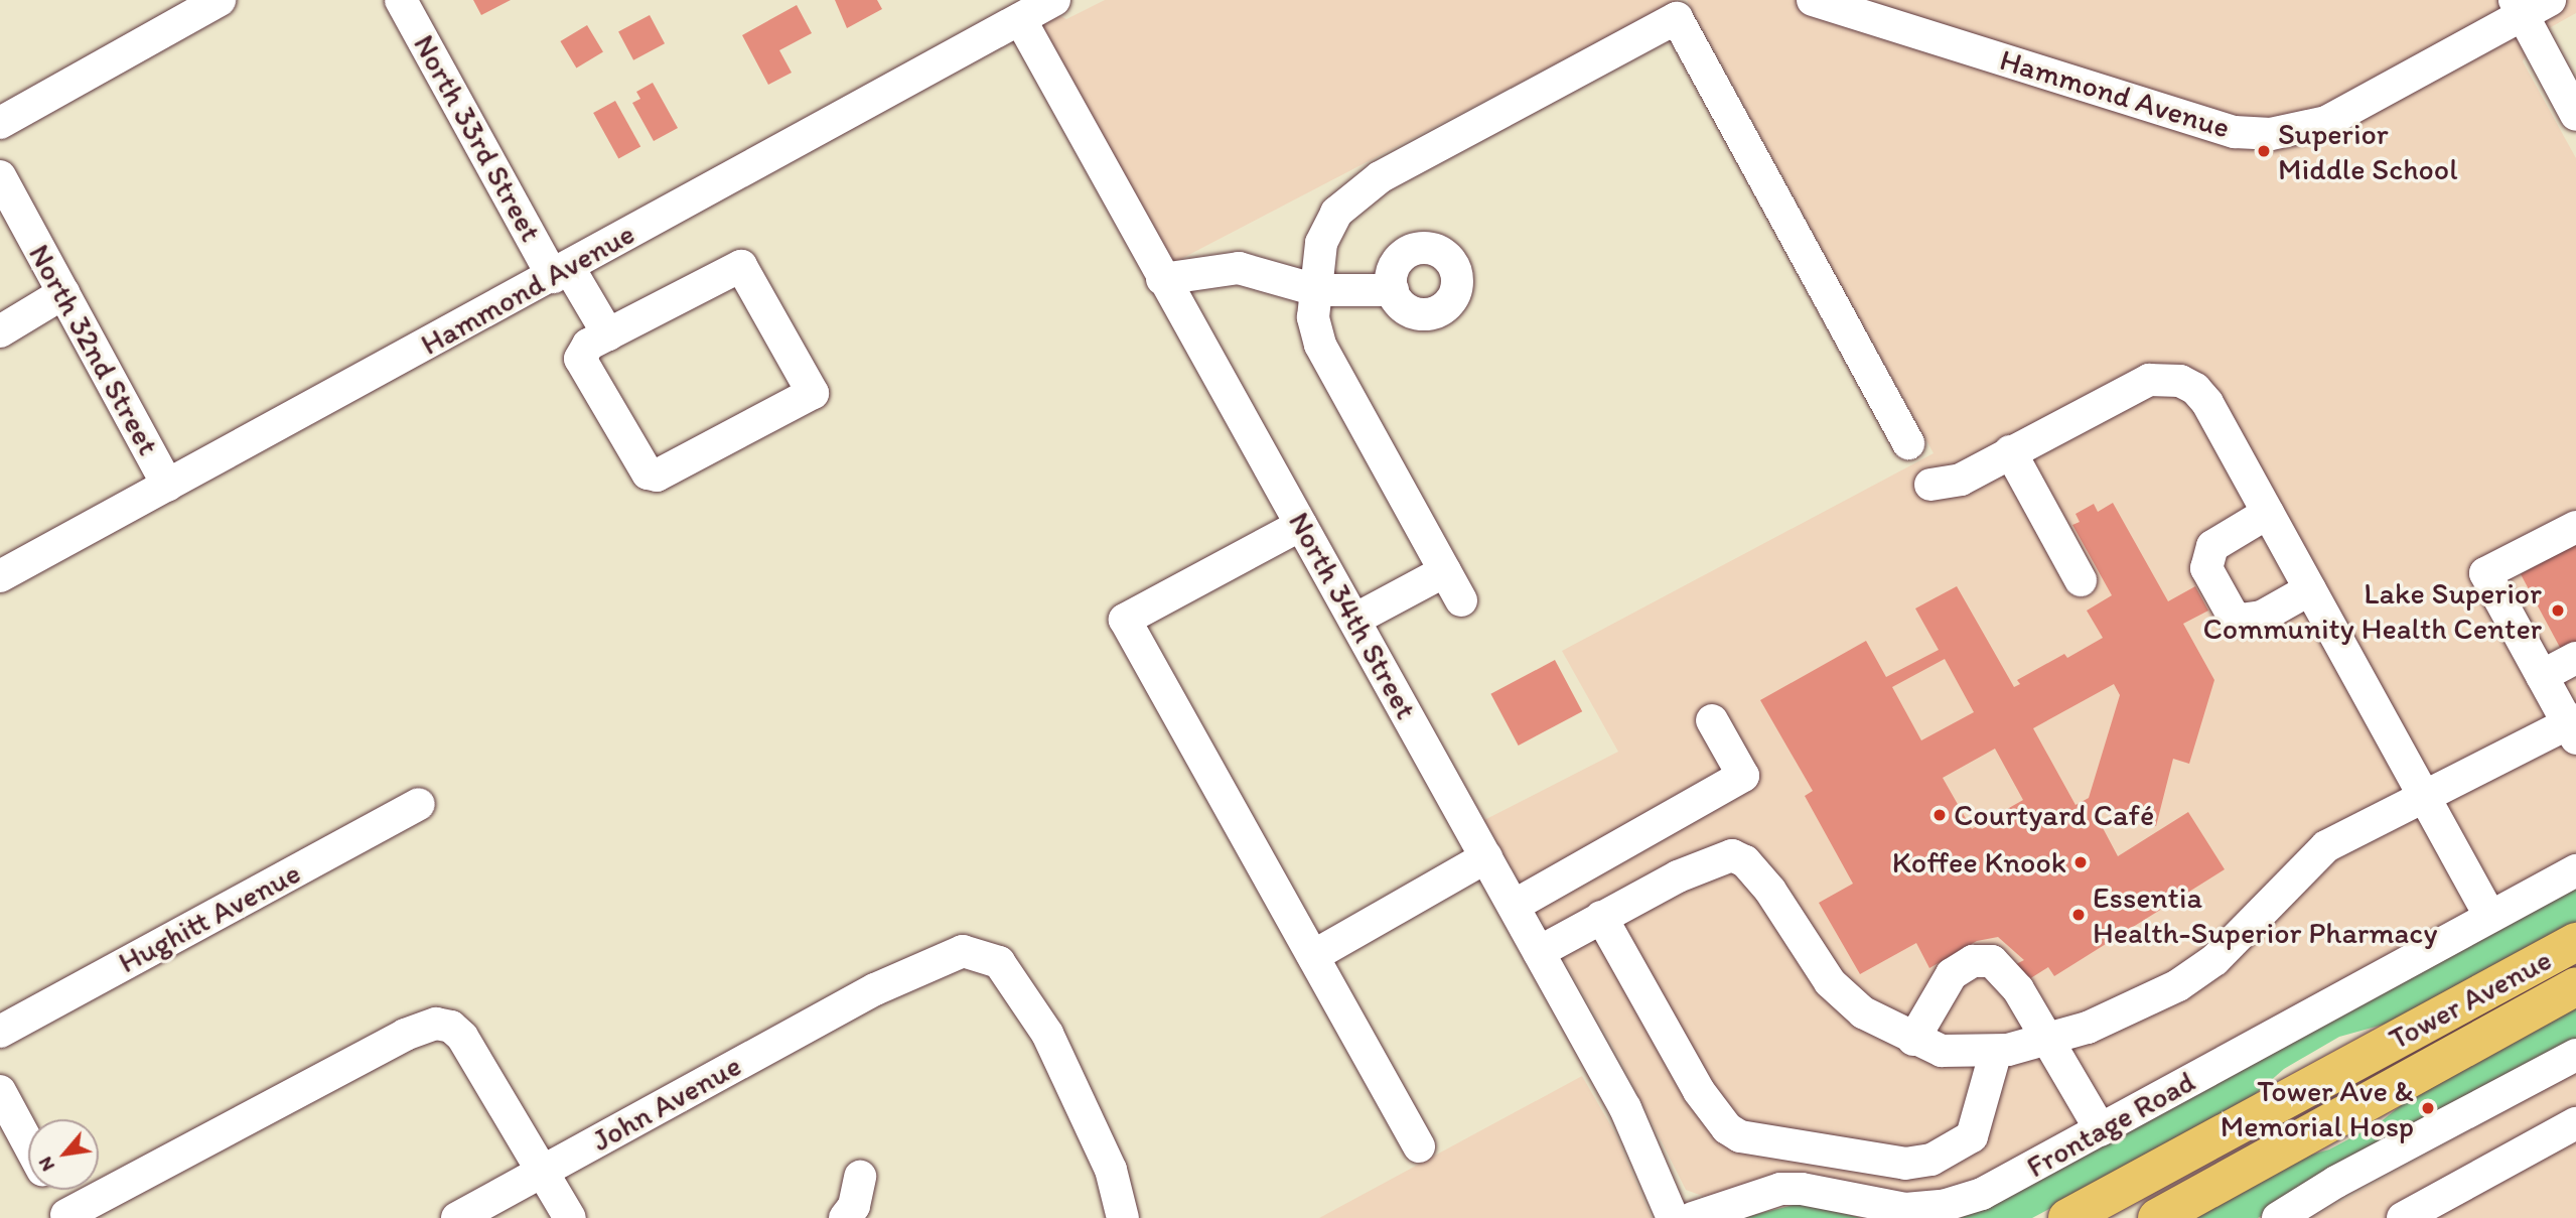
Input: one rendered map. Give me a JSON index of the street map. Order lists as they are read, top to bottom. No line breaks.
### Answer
{"streets":{"main road":["Tower Avenue"],"street":["Hammond Avenue","North 33rd Street","North 32nd Street","North 34th Street","Hughitt Avenue","John Avenue","Frontage Road"]},"crossings":[["Hammond Avenue","North 33rd Street"],["Hammond Avenue","North 32nd Street"],["Hammond Avenue","North 34th Street"]],"places":["Superior Middle School","Lake Superior Community Health Center","Courtyard Café","Koffee Knook","Essentia Health-Superior Pharmacy","Tower Ave & Memorial Hosp"],"north":"bottom left"}
